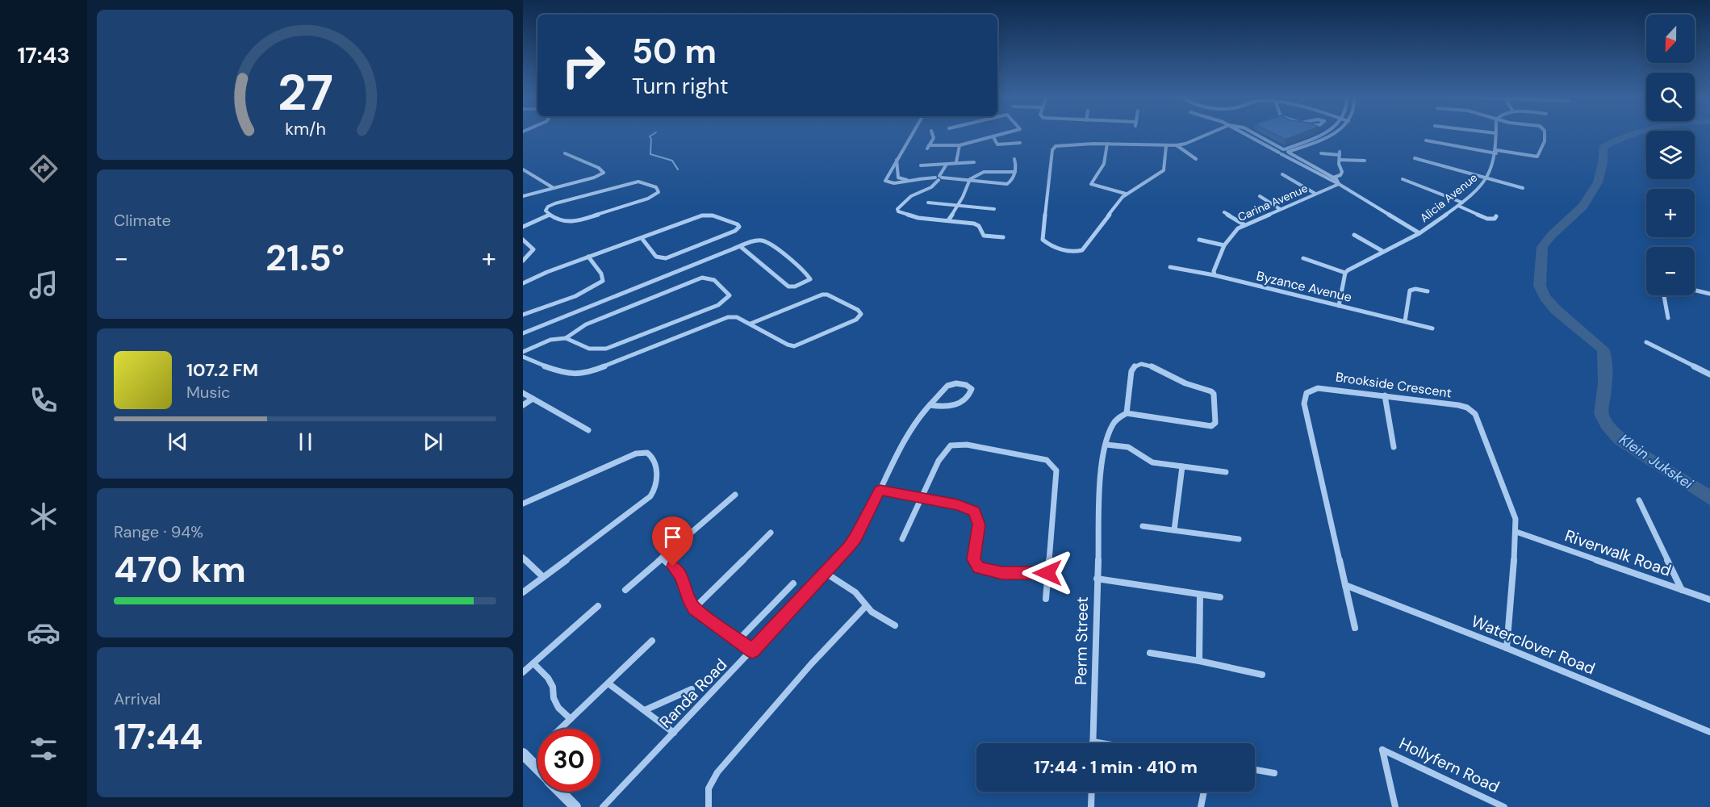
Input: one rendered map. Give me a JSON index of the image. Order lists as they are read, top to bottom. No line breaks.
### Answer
{"streets":{"street":["Alicia Avenue","Carina Avenue","Byzance Avenue","Brookside Crescent","Riverwalk Road","Perm Street","Waterclover Road","Randa Road","Hollyfern Road"]},"crossings":[["Carina Avenue","Byzance Avenue"],["Brookside Crescent","Riverwalk Road"],["Brookside Crescent","Waterclover Road"]],"water":["Klein Jukskei"],"north":"bottom","page":{"tabs":"17:43","map_buttons":["+","−"],"turn":["50 m","Turn right"],"tile":["Climate",["Range · 94%","470 km"],["Arrival","17:44"]],"heat":["−","21.5°","+"],"song":["107.2 FM","Music"],"limit":"30","trip":"17:44 · 1 min · 410 m","gauge":["27","km/h"]}}
